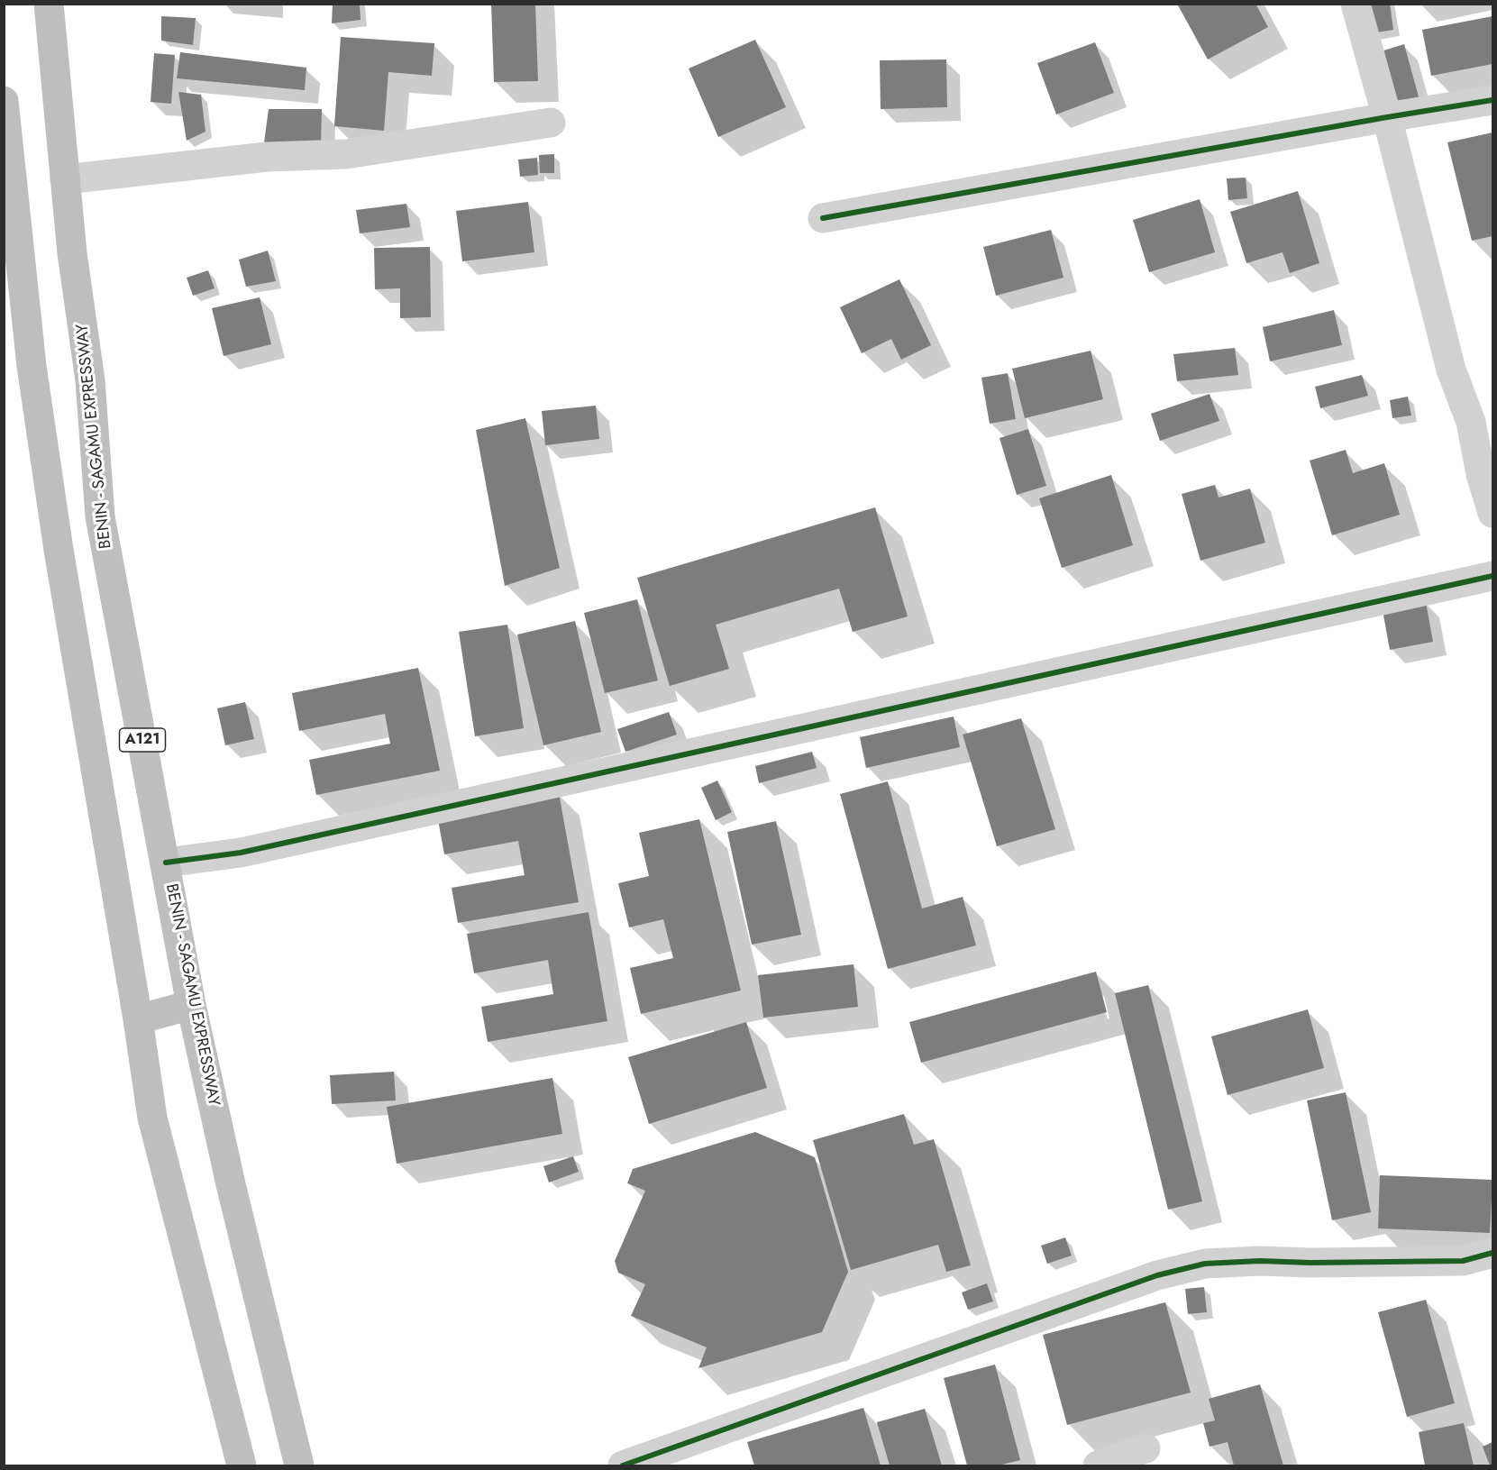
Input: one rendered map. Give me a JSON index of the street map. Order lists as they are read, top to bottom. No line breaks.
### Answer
{"streets":{"highway":["BENIN - SAGAMU EXPRESSWAY","A121"]}}
